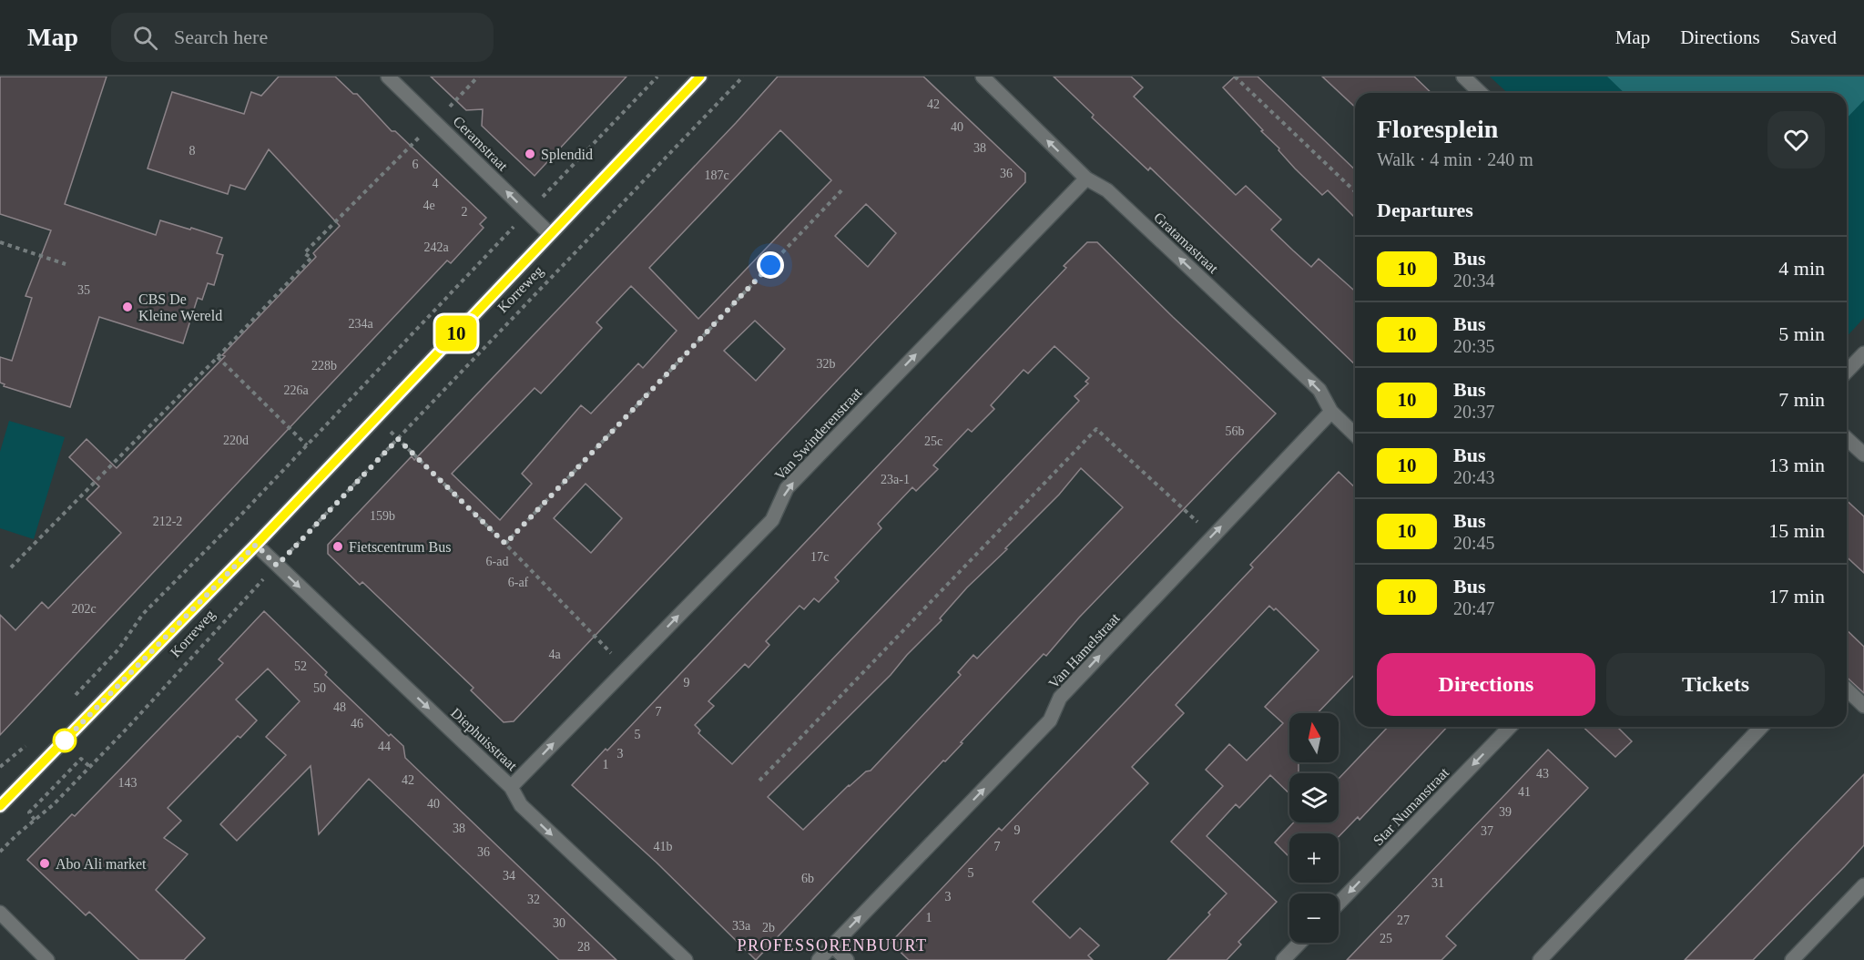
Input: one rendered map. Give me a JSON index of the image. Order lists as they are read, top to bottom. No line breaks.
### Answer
{"streets":{"street":["Ceramstraat","Gratamastraat","Korreweg","Van Swinderenstraat","Van Hamelstraat","Diephuisstraat","Star Numanstraat"]},"crossings":[["Ceramstraat","Korreweg"],["Gratamastraat","Van Swinderenstraat"],["Gratamastraat","Van Hamelstraat"],["Korreweg","Diephuisstraat"],["Van Swinderenstraat","Diephuisstraat"]],"one_way":["Ceramstraat","Gratamastraat","Van Swinderenstraat","Van Hamelstraat","Diephuisstraat","Star Numanstraat"],"districts":["PROFESSORENBUURT"],"places":["Splendid","CBS De Kleine Wereld","Fietscentrum Bus","Abo Ali market"],"lines":["bus line 10"],"house_numbers":["42","40","38","8","6","36","187c","4","4e","2","242a","35","234a","32b","228b","226a","56b","220d","25c","23a-1","159b","212-2","17c","6-ad","6-af","202c","4a","52","9","50","48","7","46","5","44","3","1","43","42","143","41","40","39","38","9","37","41b","7","36","5","34","6b","31","3","32","1","27","30","33a","2b","25","28"],"north":"top","page":{"header":"Map","search":"Search here","nav":["Map","Directions","Saved"],"on_map":"10","heading":[["Floresplein","Walk · 4 min · 240 m"],"Departures"],"list":[{"mark":"10","name":"Bus","note":"20:34","value":"4 min"},{"mark":"10","name":"Bus","note":"20:35","value":"5 min"},{"mark":"10","name":"Bus","note":"20:37","value":"7 min"},{"mark":"10","name":"Bus","note":"20:43","value":"13 min"},{"mark":"10","name":"Bus","note":"20:45","value":"15 min"},{"mark":"10","name":"Bus","note":"20:47","value":"17 min"}],"buttons":["Directions","Tickets"],"map_buttons":["+","−"]}}
